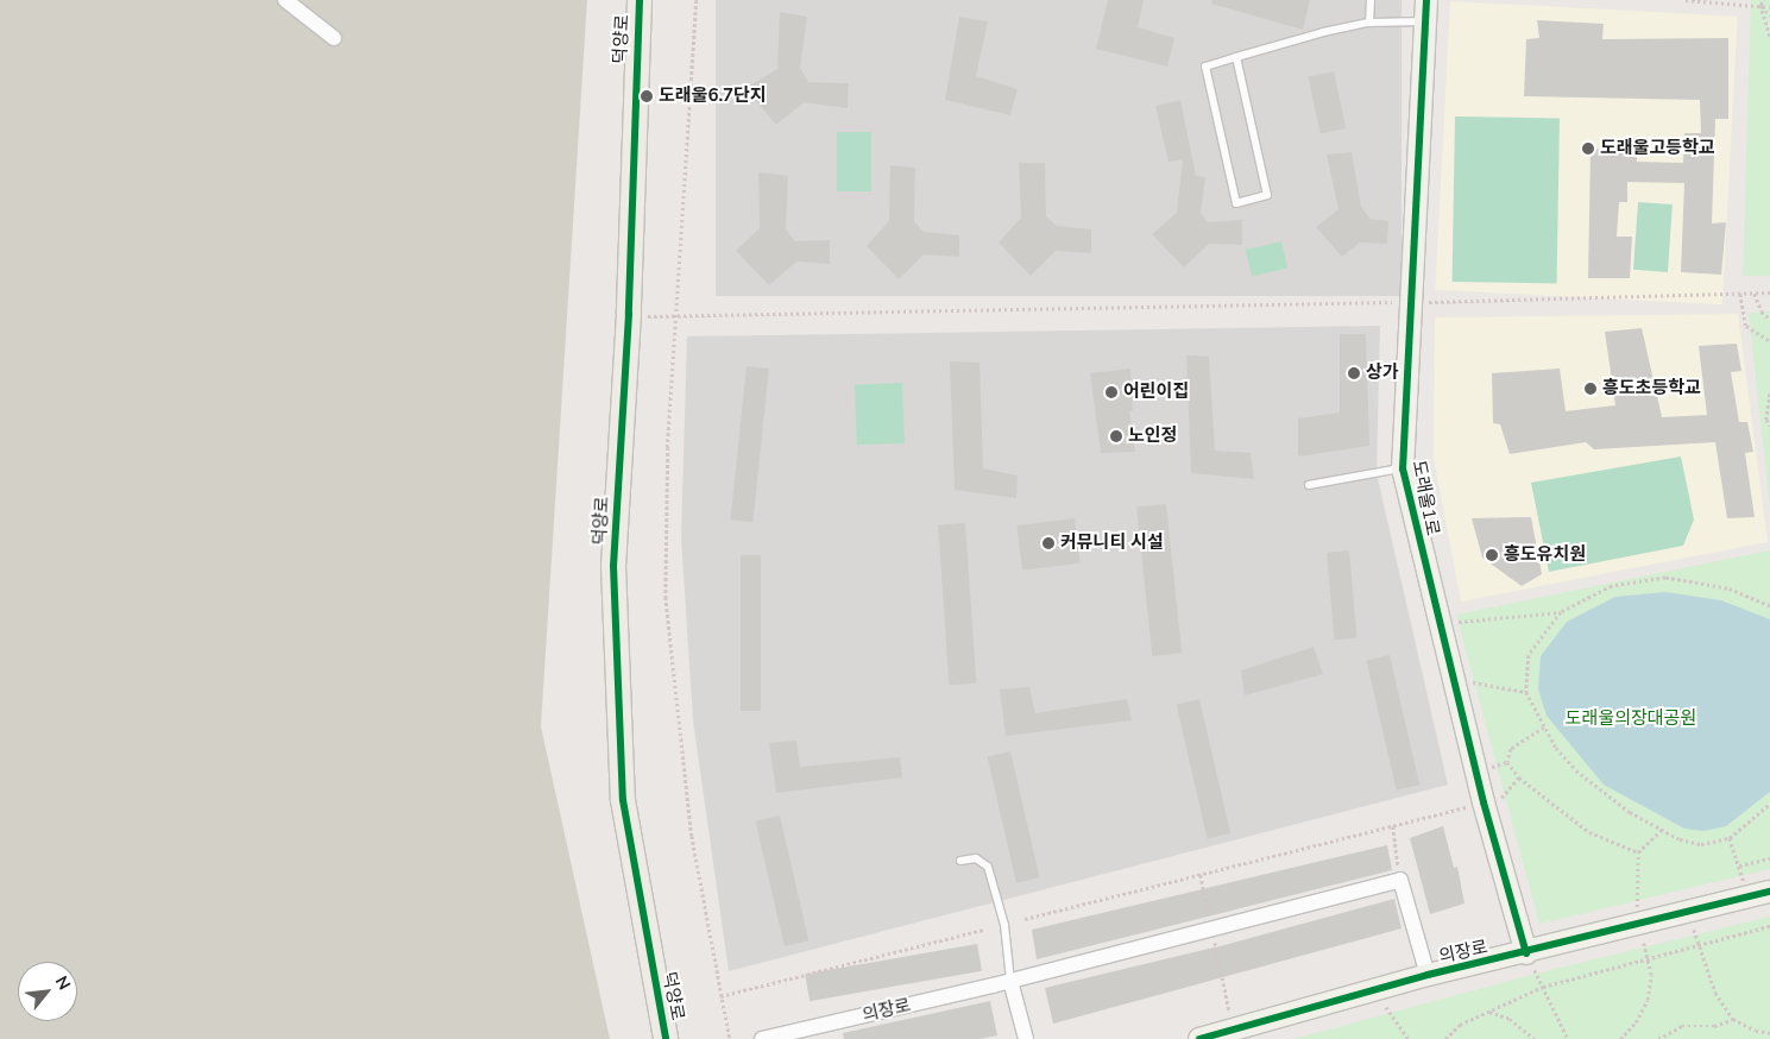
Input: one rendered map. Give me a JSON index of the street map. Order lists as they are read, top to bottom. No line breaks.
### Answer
{"streets":{"main road":["덕양로"],"street":["도래울1로","의장로"]},"crossings":[["도래울1로","의장로"]],"parks":["도래울의장대공원"],"places":["도래울6.7단지","도래울고등학교","상가","흥도초등학교","어린이집","노인정","커뮤니티 시설","흥도유치원"],"north":"top right"}
